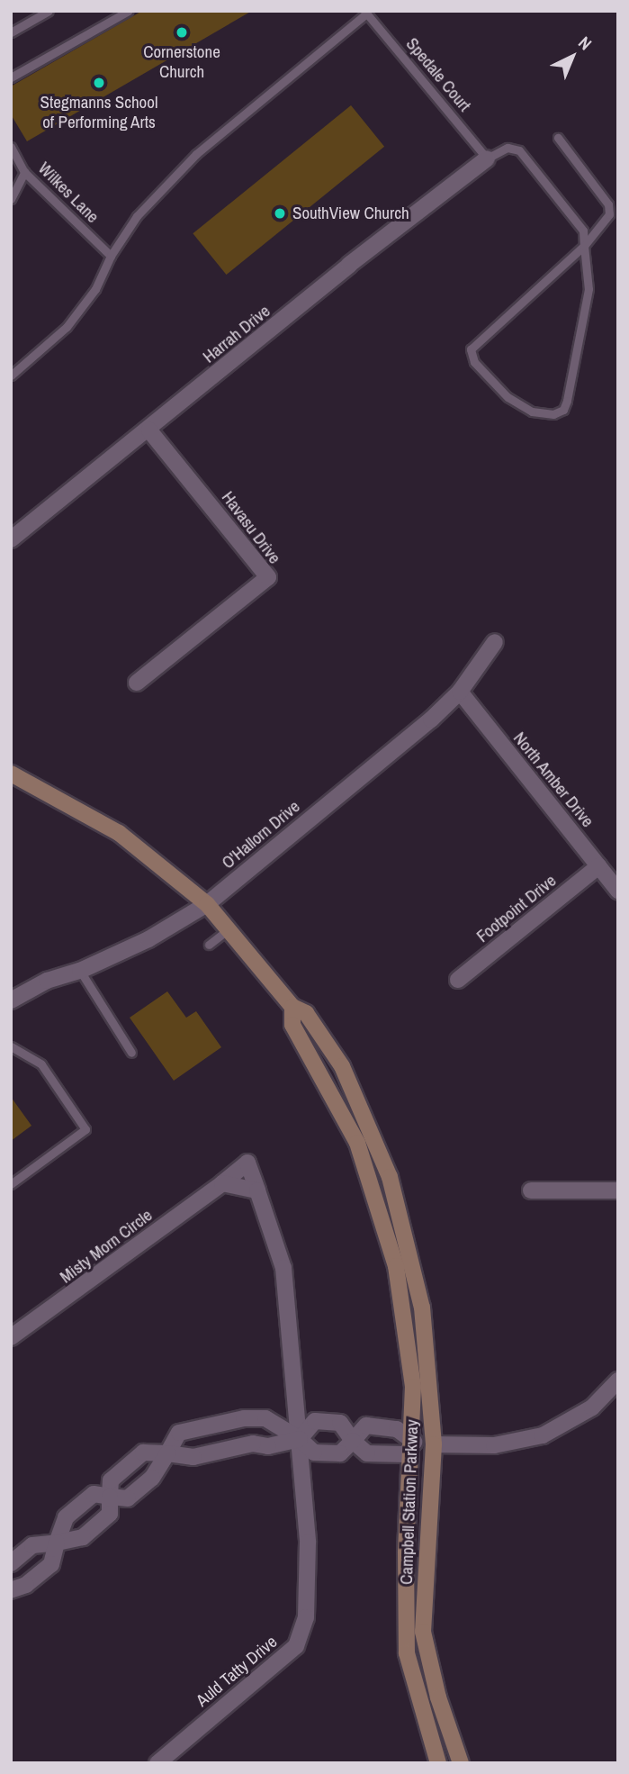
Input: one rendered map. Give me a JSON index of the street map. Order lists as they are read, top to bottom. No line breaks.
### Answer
{"streets":{"street":["Harrah Drive","Havasu Drive","North Amber Drive","O'Hallorn Drive","Footpoint Drive","Misty Morn Circle","Campbell Station Parkway","Auld Tatty Drive"],"lane":["Spedale Court","Wilkes Lane"]},"crossings":[["Spedale Court","Harrah Drive"],["Harrah Drive","Havasu Drive"],["North Amber Drive","O'Hallorn Drive"],["North Amber Drive","Footpoint Drive"],["O'Hallorn Drive","Campbell Station Parkway"],["Misty Morn Circle","Auld Tatty Drive"]],"places":["Cornerstone Church","Stegmanns School of Performing Arts","SouthView Church"],"north":"top right"}
